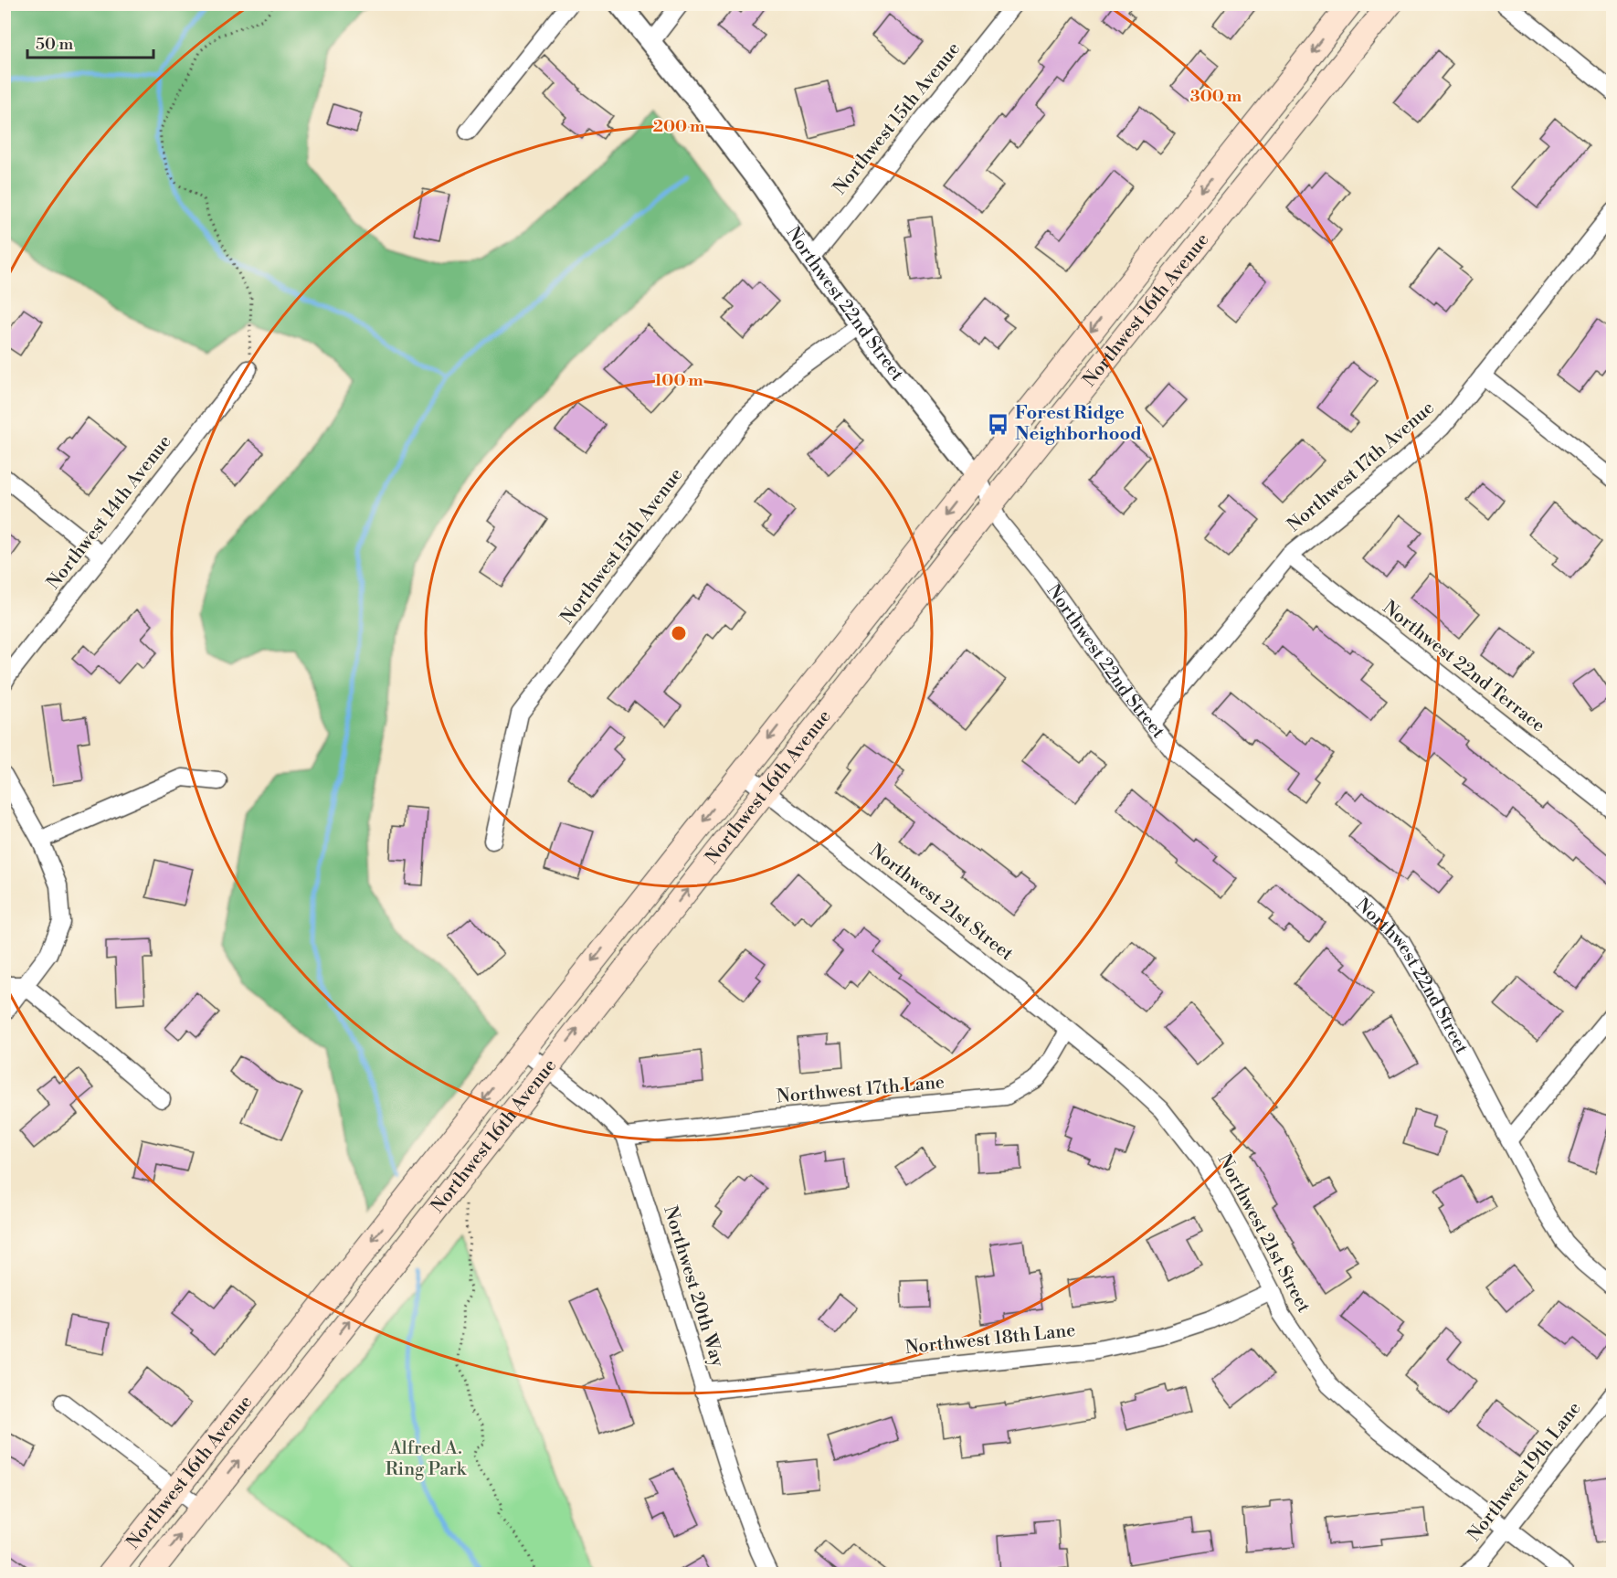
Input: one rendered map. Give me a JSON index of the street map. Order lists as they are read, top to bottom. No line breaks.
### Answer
{"streets":{"main road":["Northwest 16th Avenue"],"street":["Northwest 15th Avenue","Northwest 22nd Street","Northwest 17th Avenue","Northwest 14th Avenue","Northwest 22nd Terrace","Northwest 21st Street","Northwest 17th Lane","Northwest 20th Way","Northwest 18th Lane","Northwest 19th Lane"]},"crossings":[["Northwest 15th Avenue","Northwest 22nd Street"],["Northwest 22nd Street","Northwest 16th Avenue"],["Northwest 22nd Street","Northwest 17th Avenue"],["Northwest 16th Avenue","Northwest 21st Street"],["Northwest 16th Avenue","Northwest 20th Way"],["Northwest 17th Avenue","Northwest 22nd Terrace"],["Northwest 21st Street","Northwest 17th Lane"],["Northwest 21st Street","Northwest 18th Lane"],["Northwest 21st Street","Northwest 19th Lane"],["Northwest 17th Lane","Northwest 20th Way"],["Northwest 20th Way","Northwest 18th Lane"]],"parks":["Alfred A. Ring Park"],"places":{"bus stop":["Forest Ridge Neighborhood"]},"scale_bar":"50 m","rings":["300 m","200 m","100 m"]}
